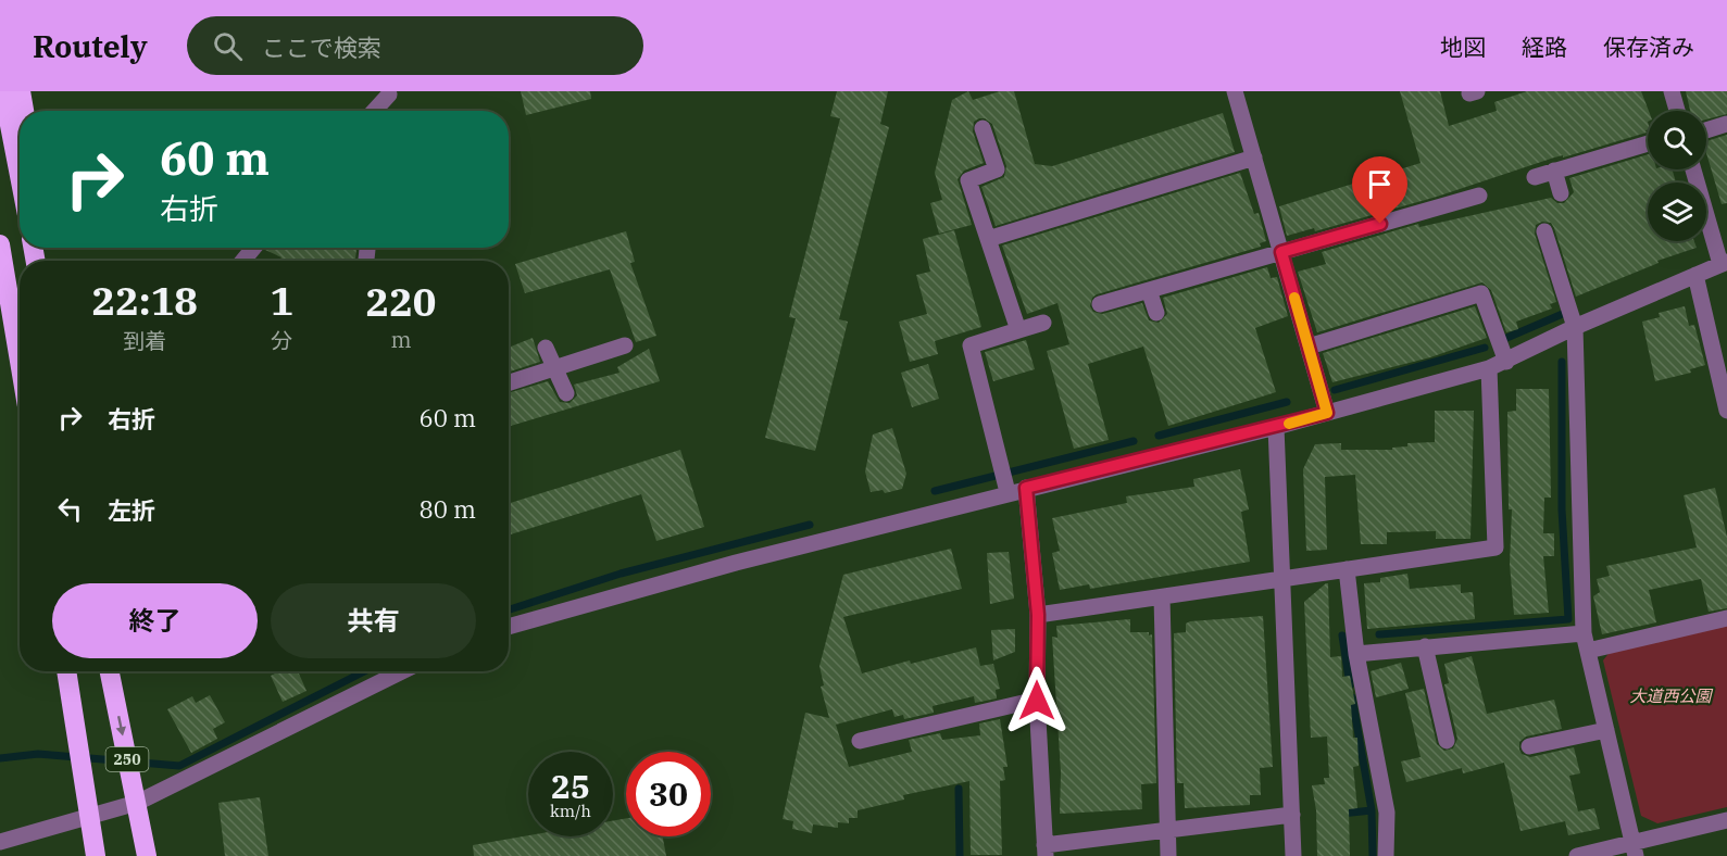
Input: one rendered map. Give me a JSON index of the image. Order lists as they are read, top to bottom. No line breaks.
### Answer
{"streets":{"highway":["250"]},"parks":["大道西公園"],"page":{"header":"Routely","search":"ここで検索","nav":["地図","経路","保存済み"],"turn":["60 m","右折"],"eta":["22:18","到着","1","分","220","m"],"list":[{"name":"右折","value":"60 m"},{"name":"左折","value":"80 m"}],"buttons":["終了","共有"],"speed":"25 km/h","limit":"30"}}
